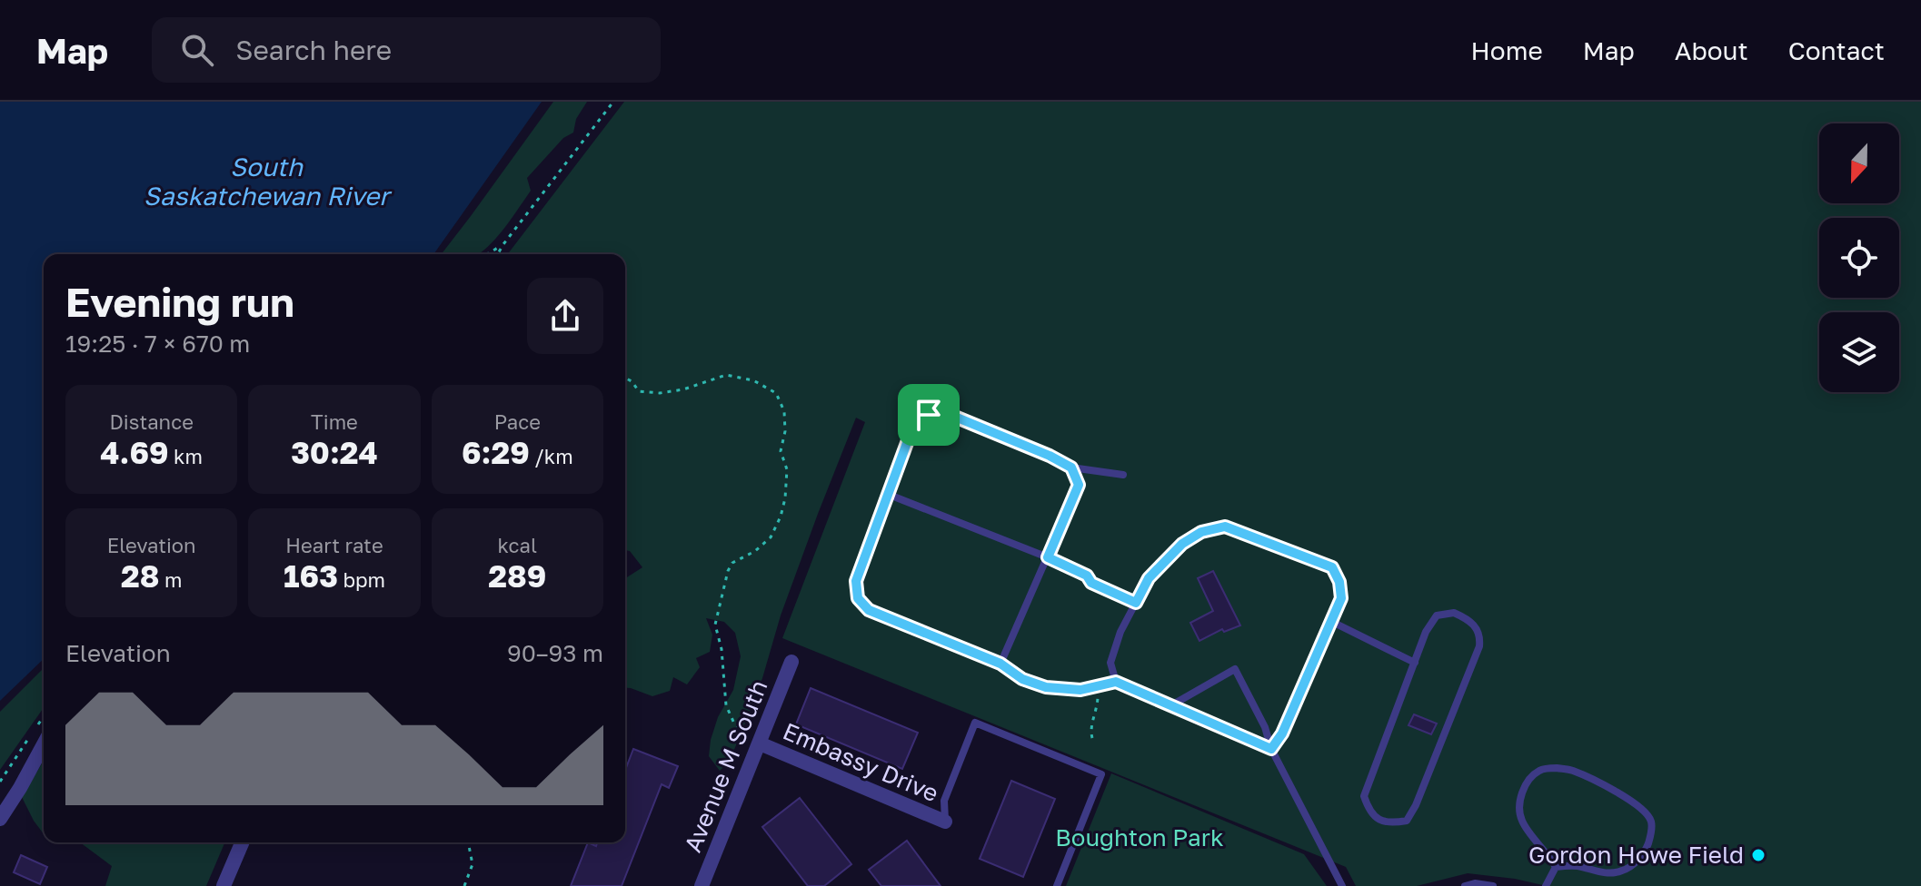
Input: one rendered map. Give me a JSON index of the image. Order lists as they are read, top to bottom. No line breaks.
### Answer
{"streets":{"street":["Embassy Drive","Avenue M South"]},"crossings":[["Embassy Drive","Avenue M South"]],"water":["South Saskatchewan River"],"parks":["Boughton Park"],"places":["Gordon Howe Field"],"north":"bottom","page":{"header":"Map","search":"Search here","nav":["Home","Map","About","Contact"],"heading":["Evening run","19:25 · 7 × 670 m"],"stats":[["Distance","4.69 km"],["Time","30:24"],["Pace","6:29 /km"],["Elevation","28 m"],["Heart rate","163 bpm"],["kcal","289"]],"chart":["Elevation","90–93 m"]}}
